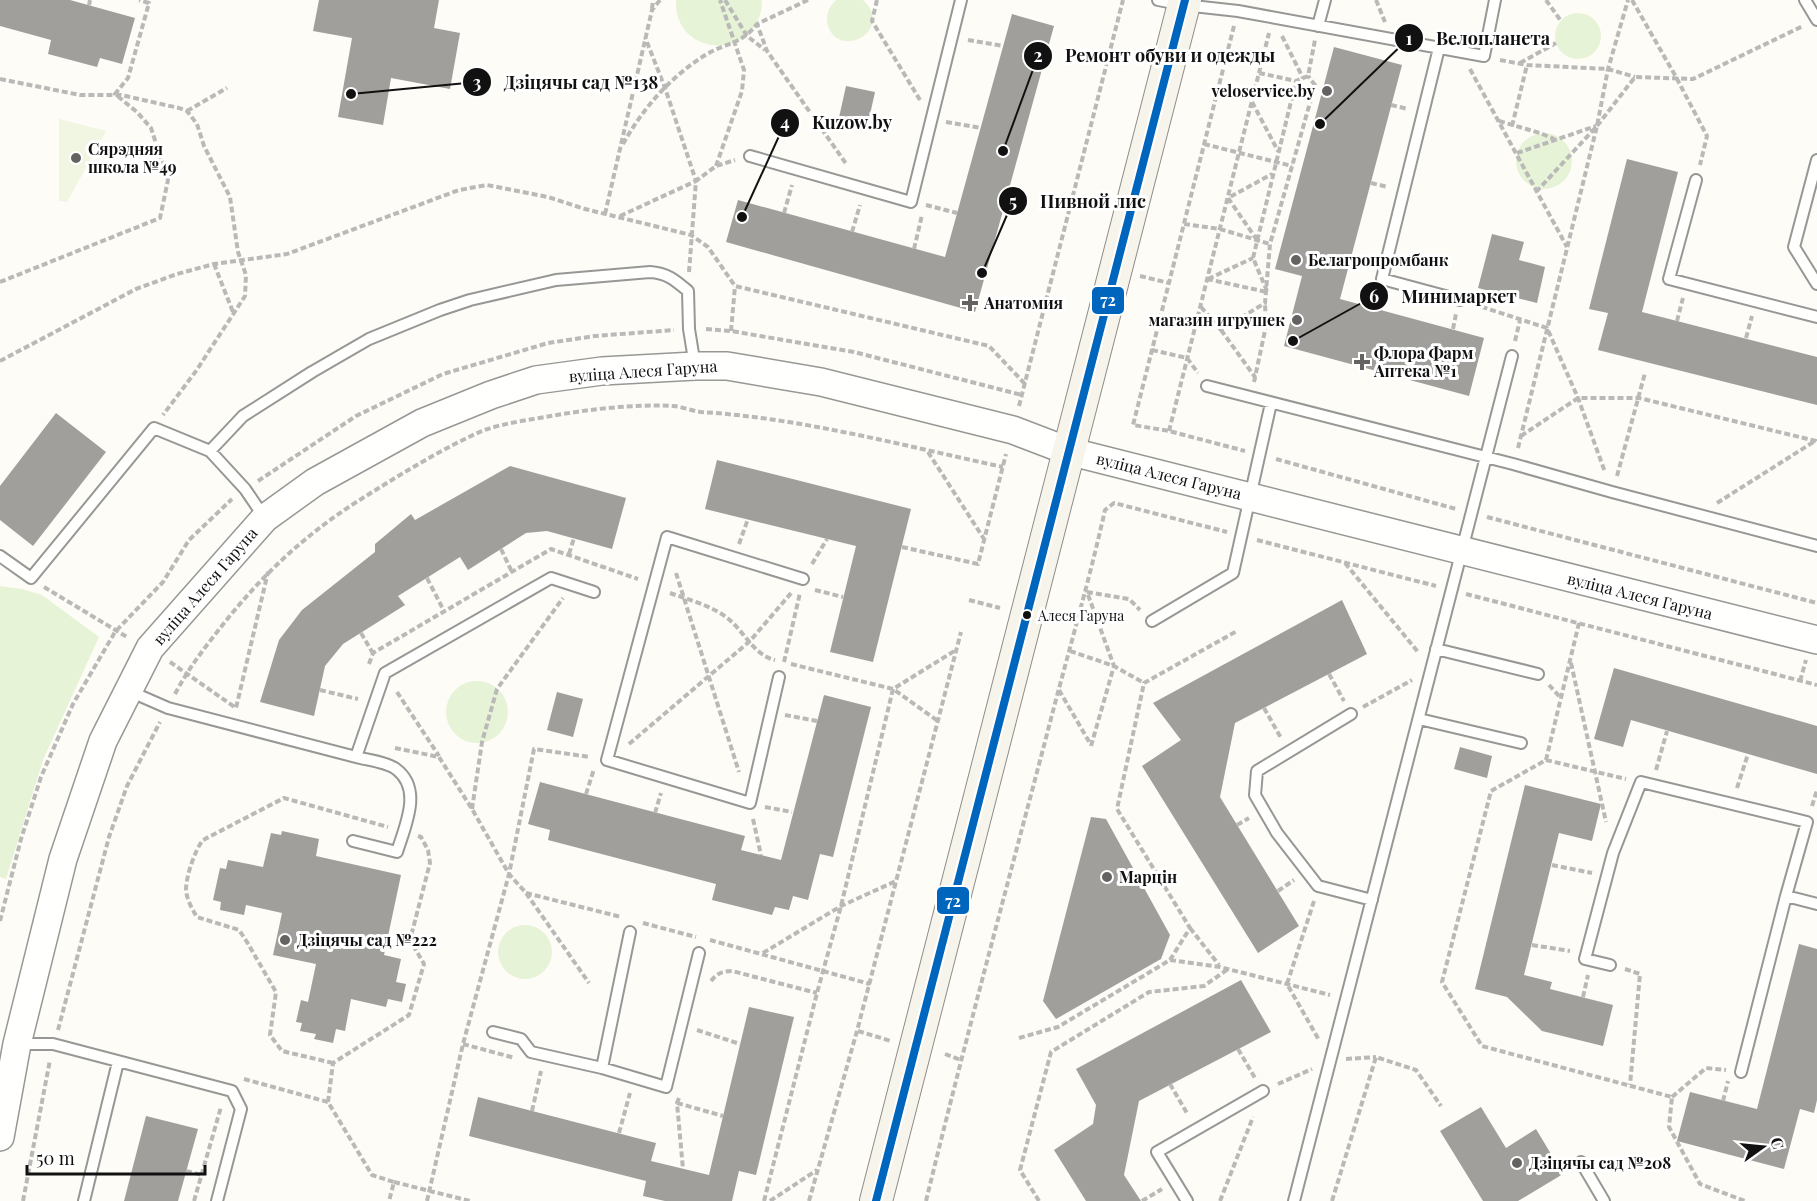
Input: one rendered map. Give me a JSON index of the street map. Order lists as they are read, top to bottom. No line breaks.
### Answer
{"streets":{"street":["вуліца Алеся Гаруна"]},"places":{"other":["veloservice.by","Дзіцячы сад №138","Велопланета","Ремонт обуви и одежды","Сярэдняя школа №49","Kuzow.by","Белагропромбанк","Пивной лис","магазин игрушек","Минимаркет","Алеся Гаруна","Марцін","Дзіцячы сад №222","Дзіцячы сад №208"],"health":["Анатомия","Флора Фарм Аптека №1"]},"lines":["transit line 72"],"scale_bar":"50 m","north":"right"}
